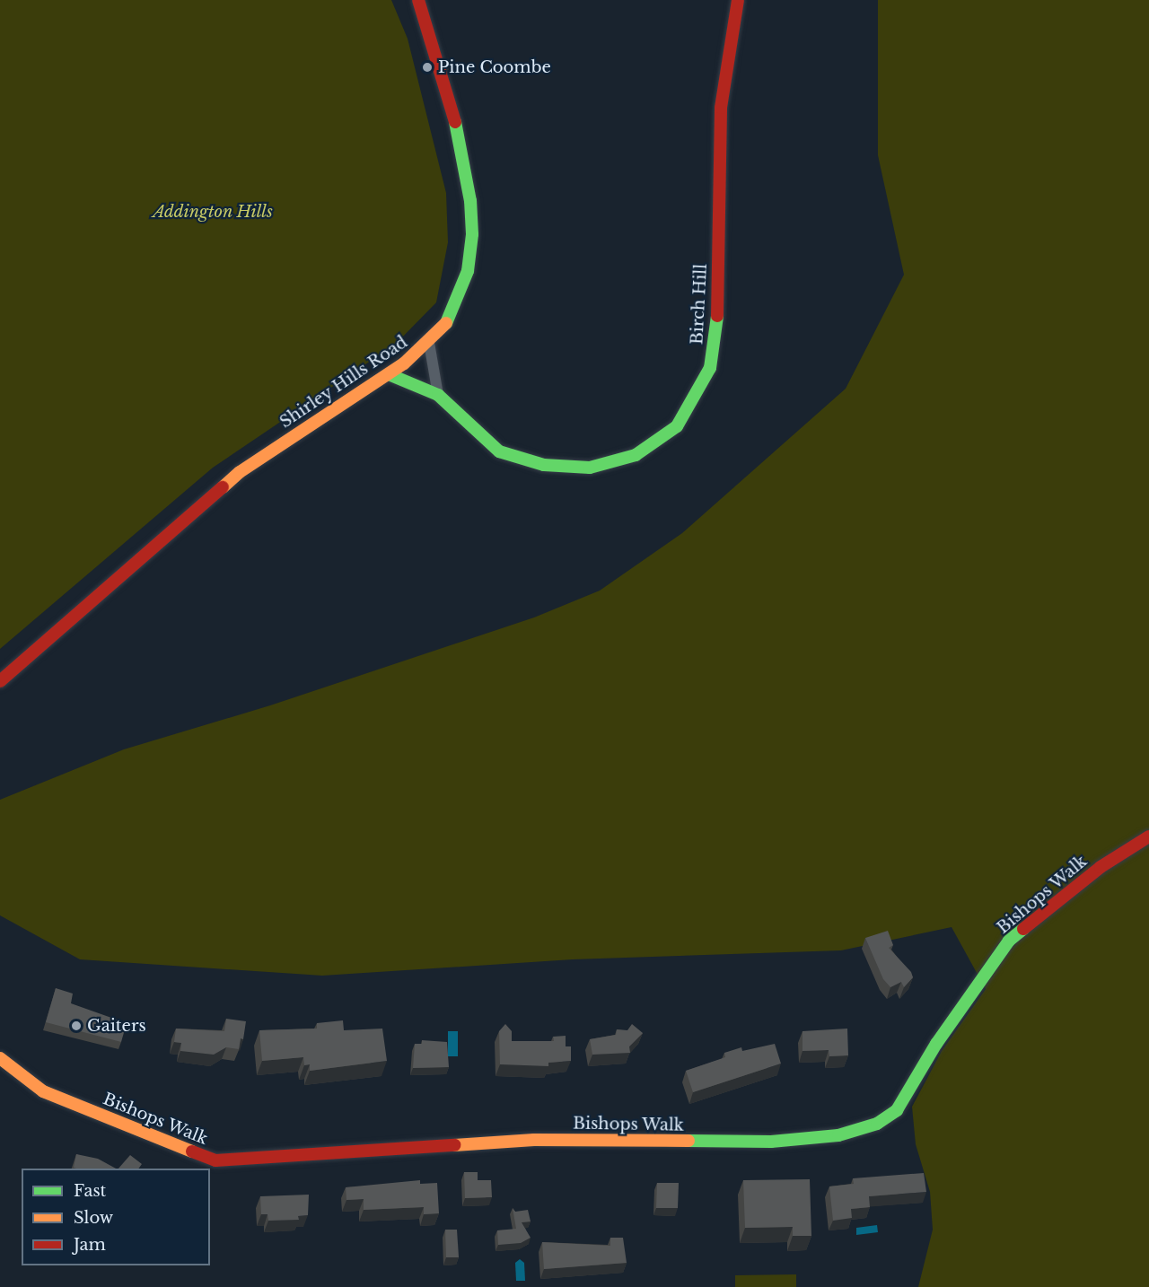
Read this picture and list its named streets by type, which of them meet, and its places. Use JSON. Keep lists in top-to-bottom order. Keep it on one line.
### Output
{"streets":{"street":["Birch Hill","Shirley Hills Road","Bishops Walk"]},"crossings":[["Birch Hill","Shirley Hills Road"]],"parks":["Addington Hills"],"places":["Pine Coombe","Gaiters"],"legend":["Fast","Slow","Jam"]}
